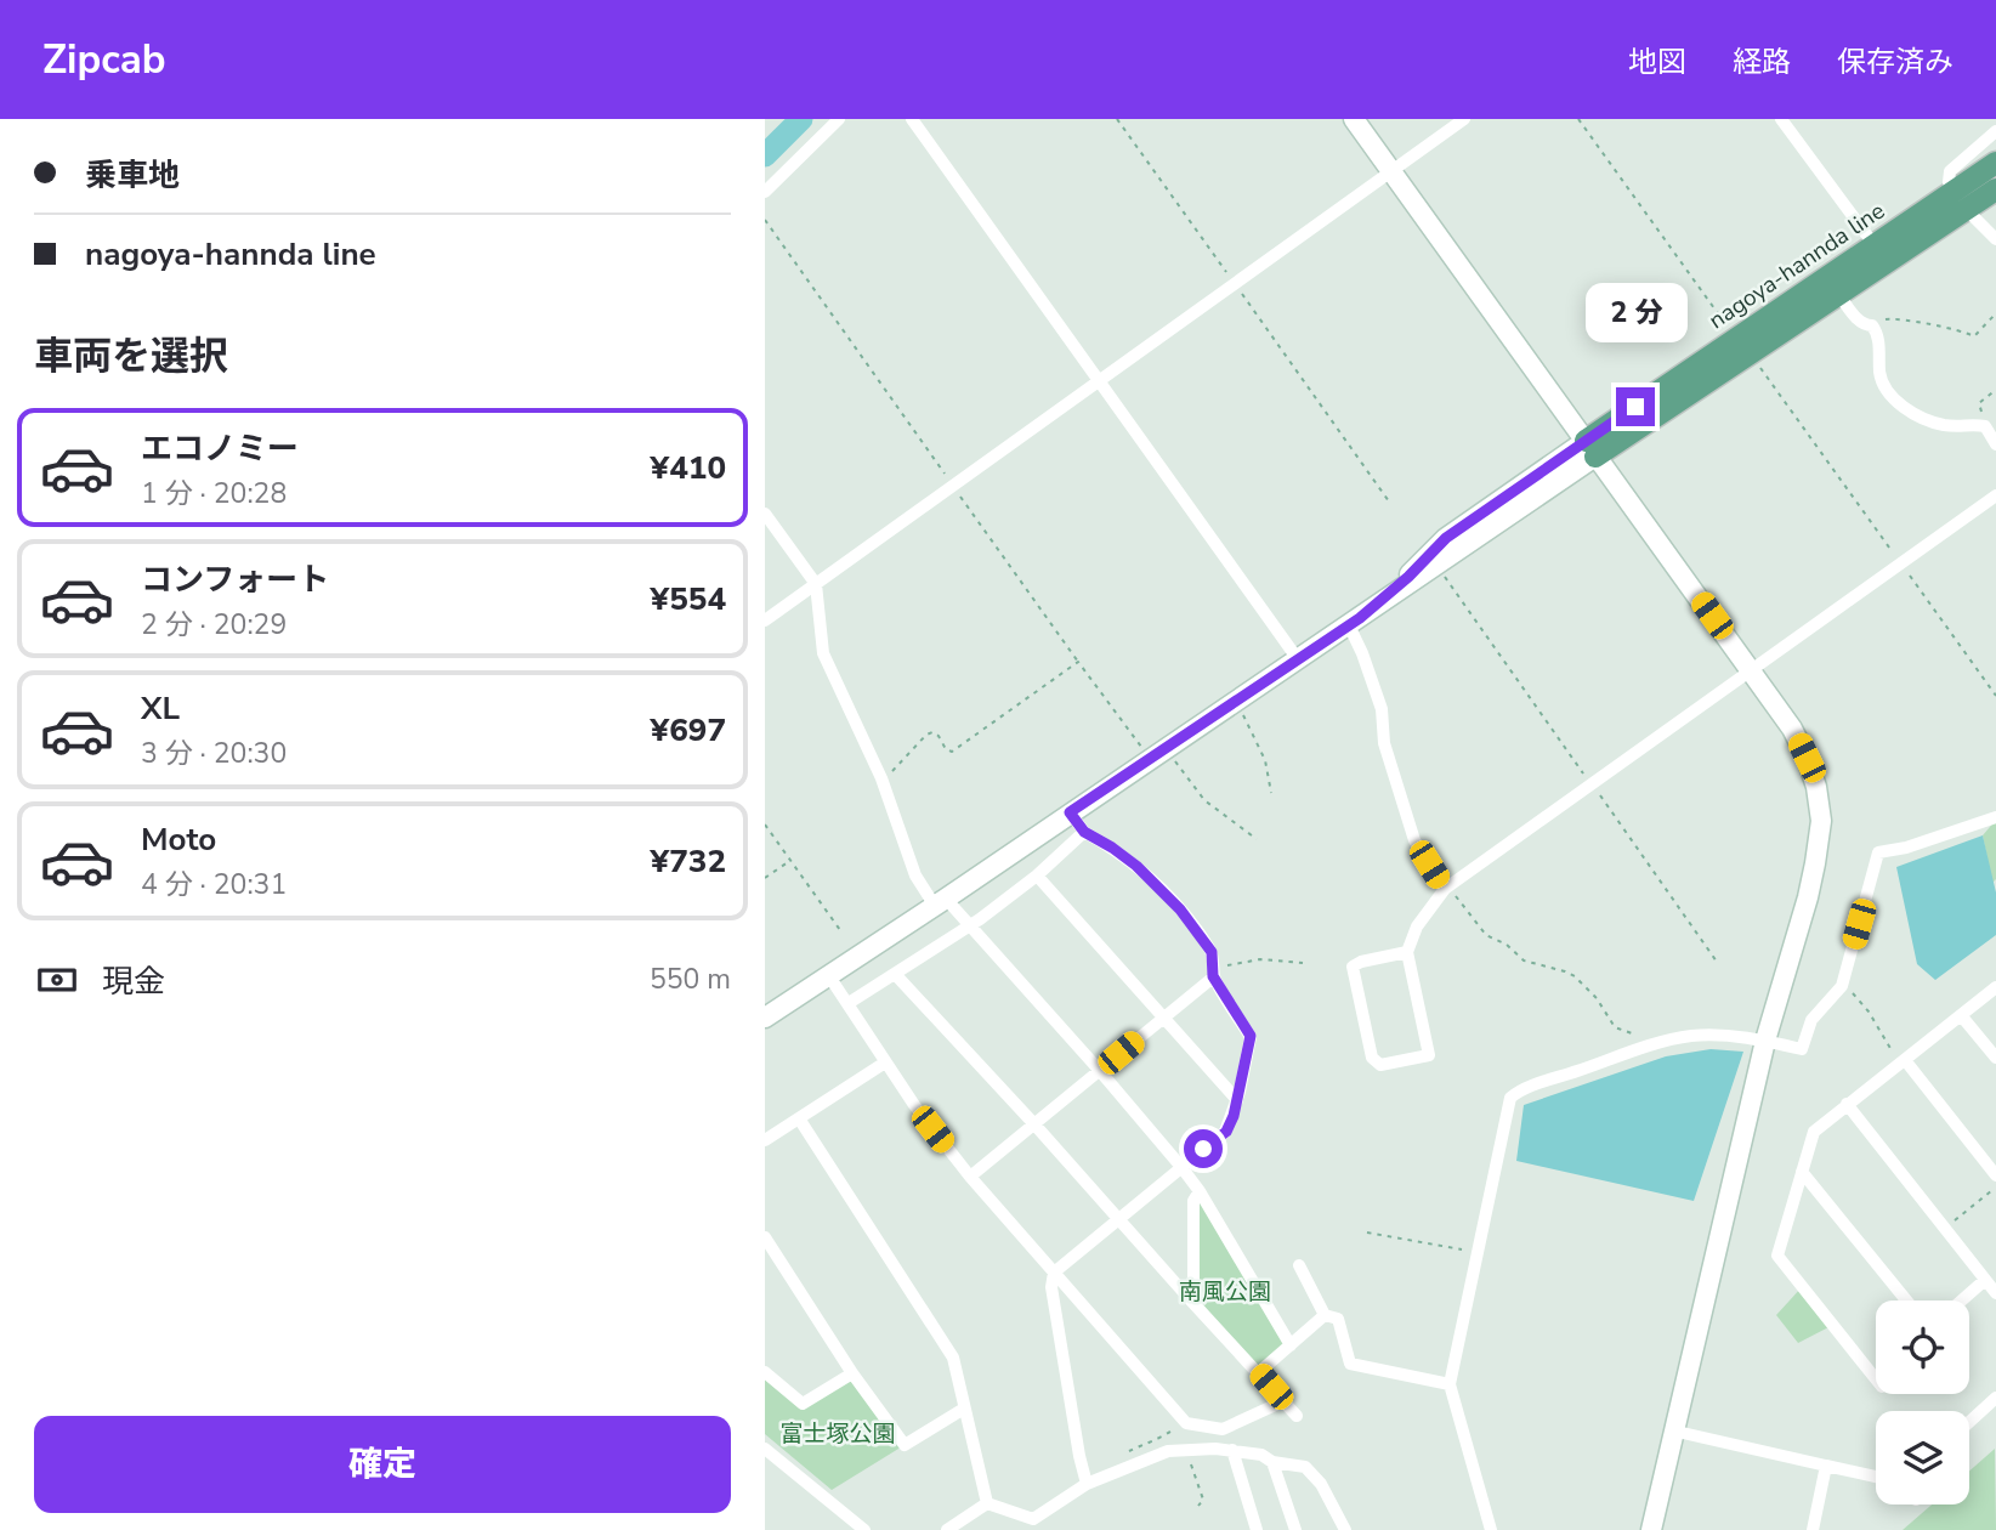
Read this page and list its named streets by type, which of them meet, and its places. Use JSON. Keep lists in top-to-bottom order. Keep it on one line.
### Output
{"streets":{"main road":["nagoya-hannda line"]},"parks":["南風公園","富士塚公園"],"page":{"header":"Zipcab","nav":["地図","経路","保存済み"],"banner":["乗車地","nagoya-hannda line"],"bubble":"2 分","heading":"車両を選択","list":[{"name":"エコノミー","note":"1 分 · 20:28","value":"¥410"},{"name":"コンフォート","note":"2 分 · 20:29","value":"¥554"},{"name":"XL","note":"3 分 · 20:30","value":"¥697"},{"name":"Moto","note":"4 分 · 20:31","value":"¥732"}],"pay":["現金","550 m"],"buttons":"確定"}}
